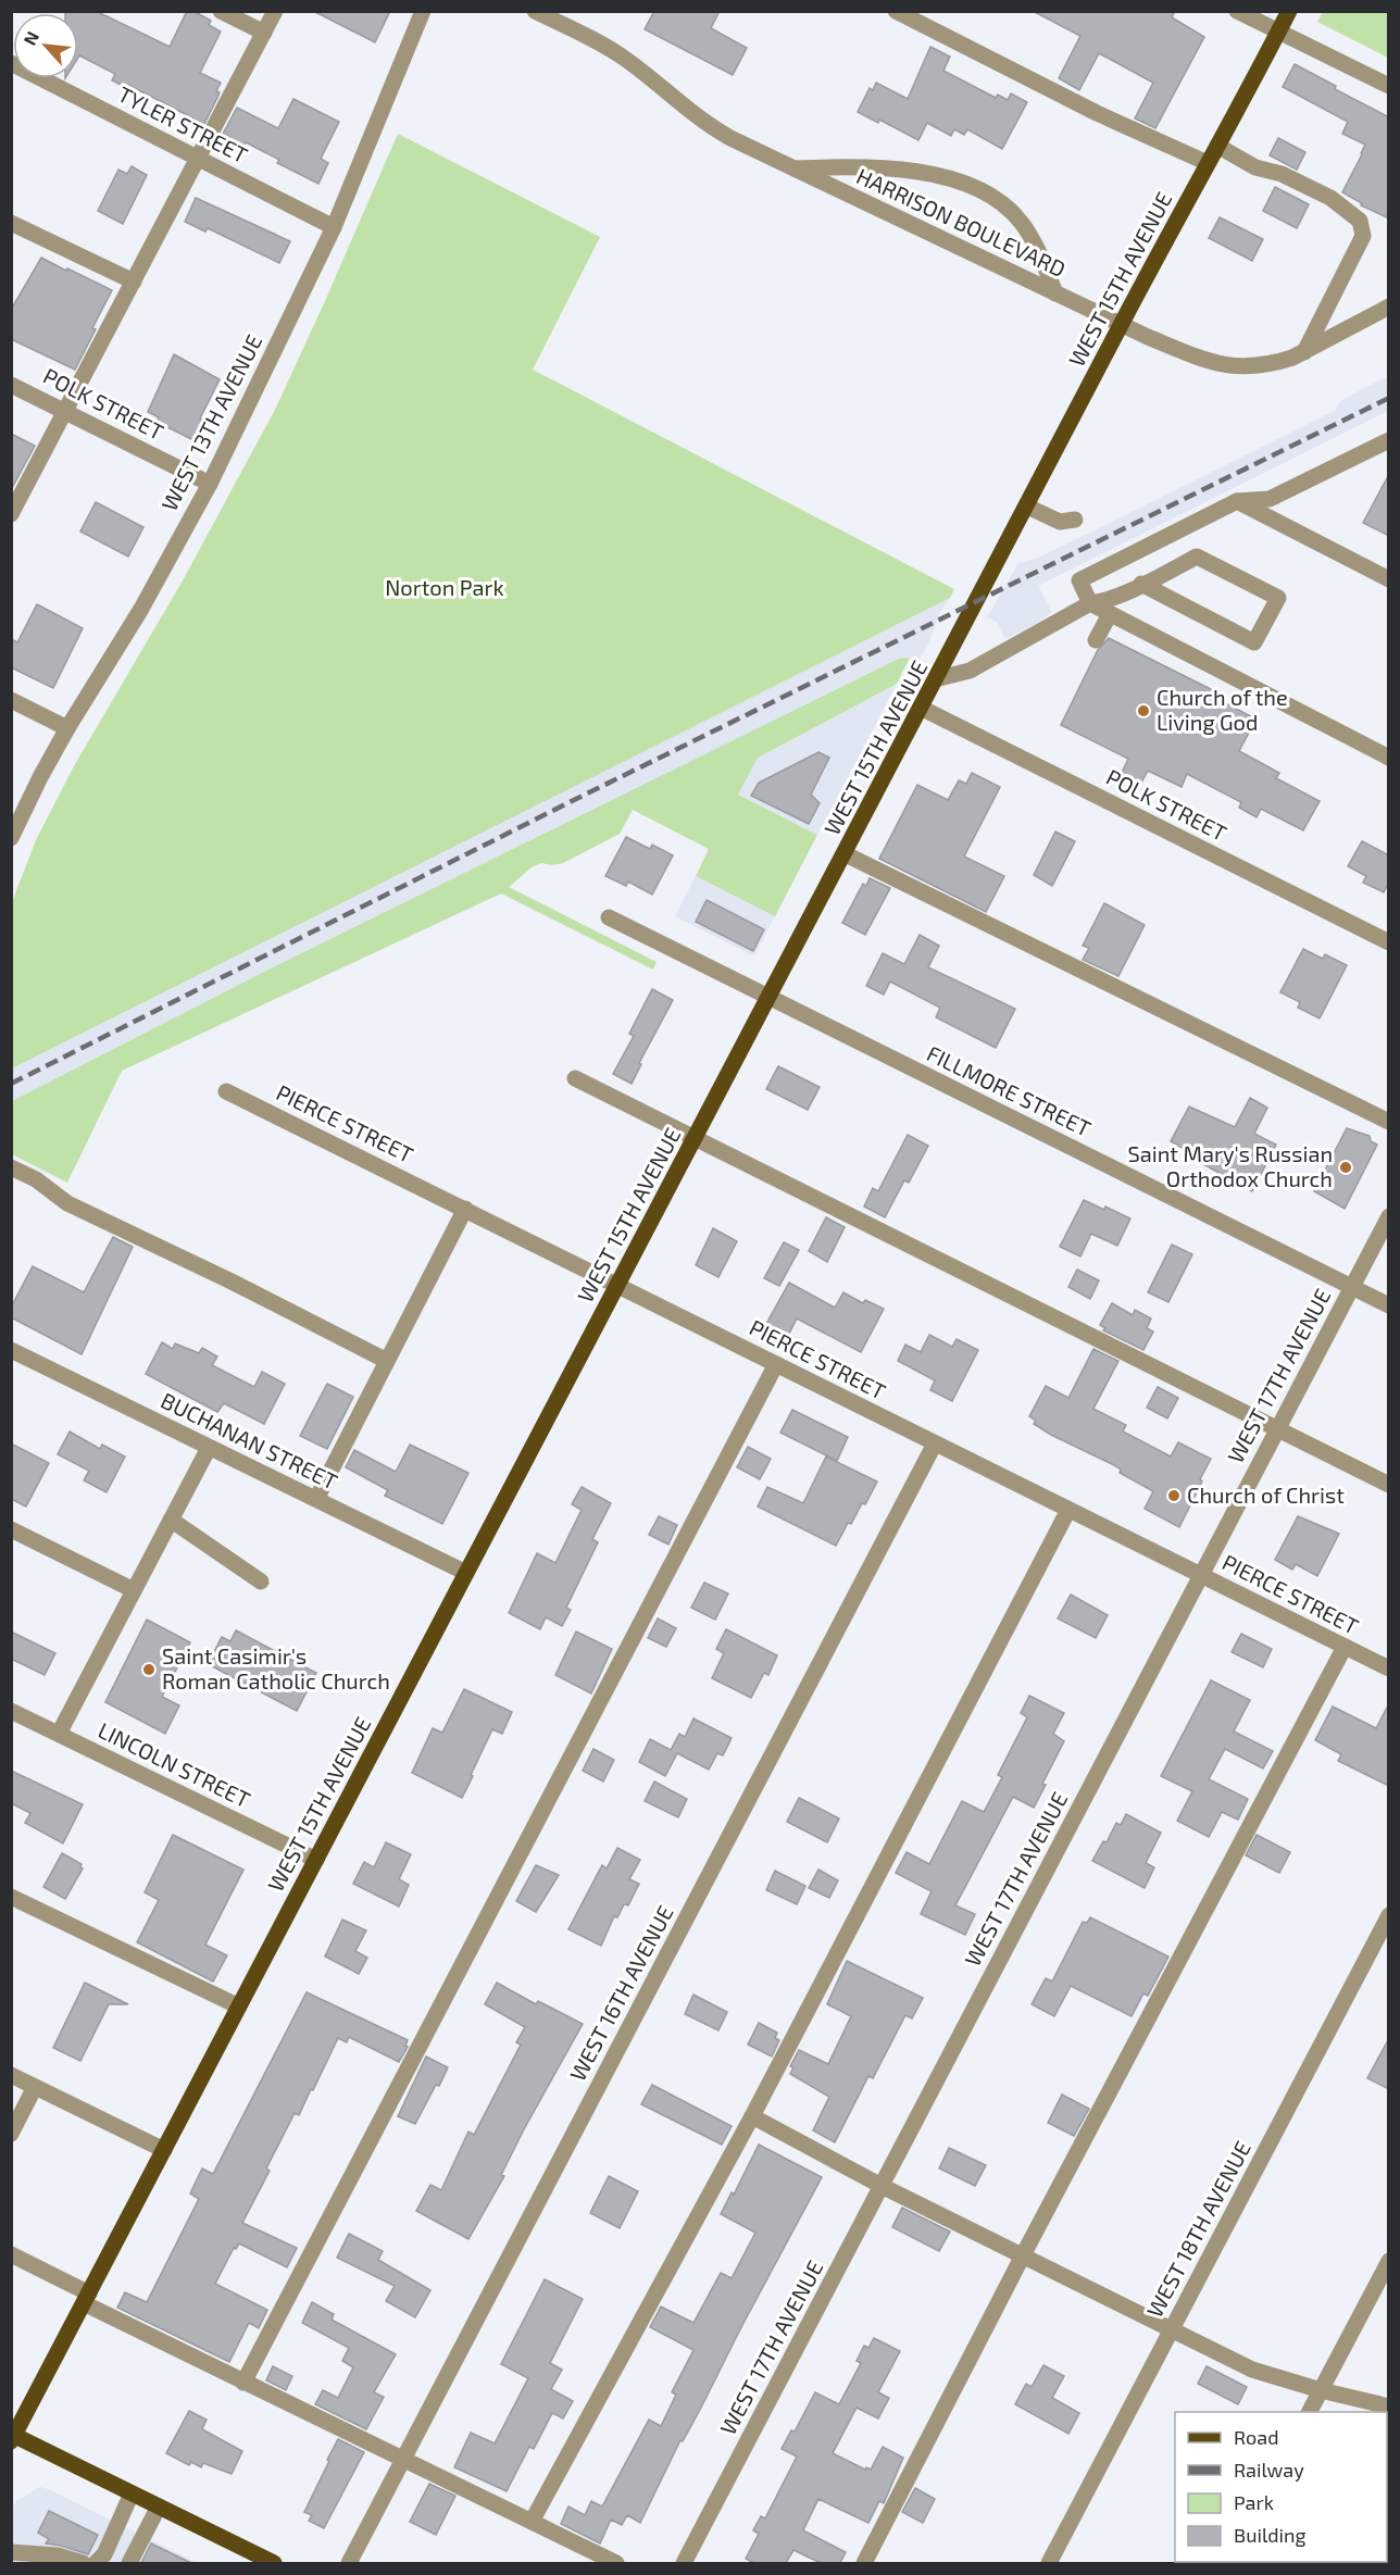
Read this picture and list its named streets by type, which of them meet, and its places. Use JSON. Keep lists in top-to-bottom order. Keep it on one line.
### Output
{"streets":{"main road":["WEST 15TH AVENUE"],"street":["TYLER STREET","HARRISON BOULEVARD","POLK STREET","WEST 13TH AVENUE","FILLMORE STREET","PIERCE STREET","WEST 17TH AVENUE","BUCHANAN STREET","LINCOLN STREET","WEST 16TH AVENUE","WEST 18TH AVENUE"]},"crossings":[["TYLER STREET","WEST 13TH AVENUE"],["HARRISON BOULEVARD","WEST 15TH AVENUE"],["WEST 15TH AVENUE","POLK STREET"],["WEST 15TH AVENUE","FILLMORE STREET"],["WEST 15TH AVENUE","PIERCE STREET"],["WEST 15TH AVENUE","BUCHANAN STREET"],["WEST 15TH AVENUE","LINCOLN STREET"],["POLK STREET","WEST 13TH AVENUE"],["FILLMORE STREET","WEST 17TH AVENUE"],["PIERCE STREET","WEST 17TH AVENUE"],["PIERCE STREET","WEST 16TH AVENUE"]],"parks":["Norton Park"],"places":["Church of the Living God","Saint Mary's Russian Orthodox Church","Church of Christ","Saint Casimir's Roman Catholic Church"],"legend":["Road","Railway","Park","Building"],"north":"top left"}
